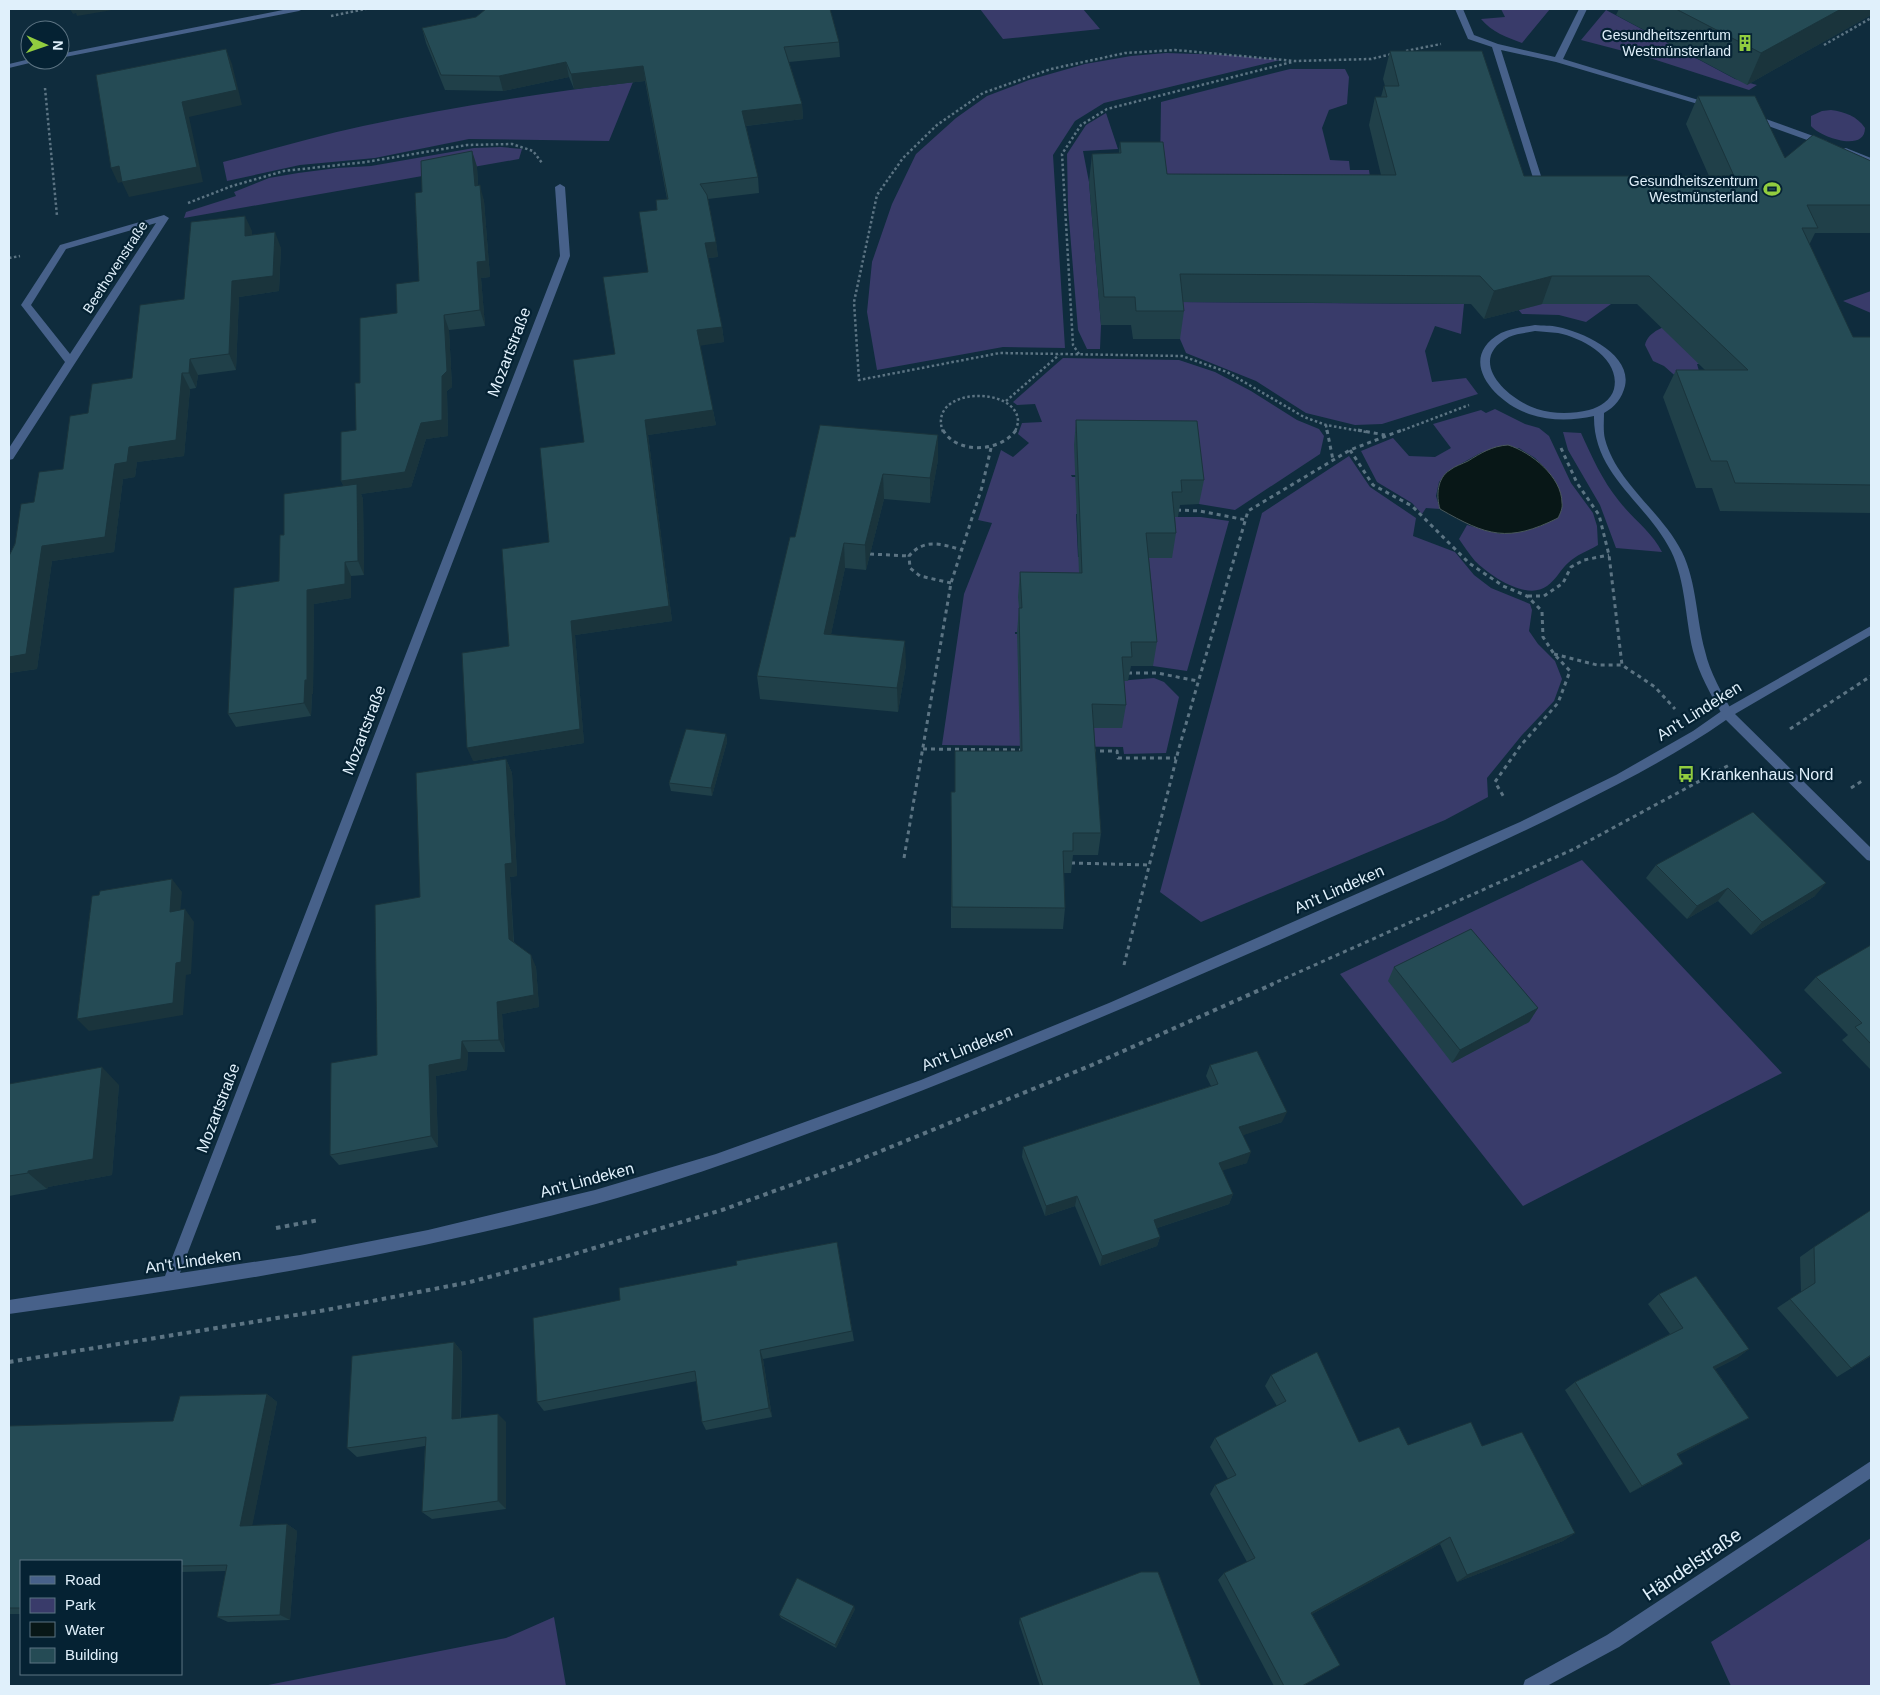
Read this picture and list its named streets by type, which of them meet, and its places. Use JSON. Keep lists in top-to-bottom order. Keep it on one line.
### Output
{"streets":{"street":["Beethovenstraße","Mozartstraße","An't Lindeken","Händelstraße"]},"crossings":[["Mozartstraße","An't Lindeken"]],"places":{"building":["Gesundheitszenrtum Westmünsterland"],"sports":["Gesundheitszentrum Westmünsterland"],"bus stop":["Krankenhaus Nord"]},"legend":["Road","Park","Water","Building"],"north":"right"}
